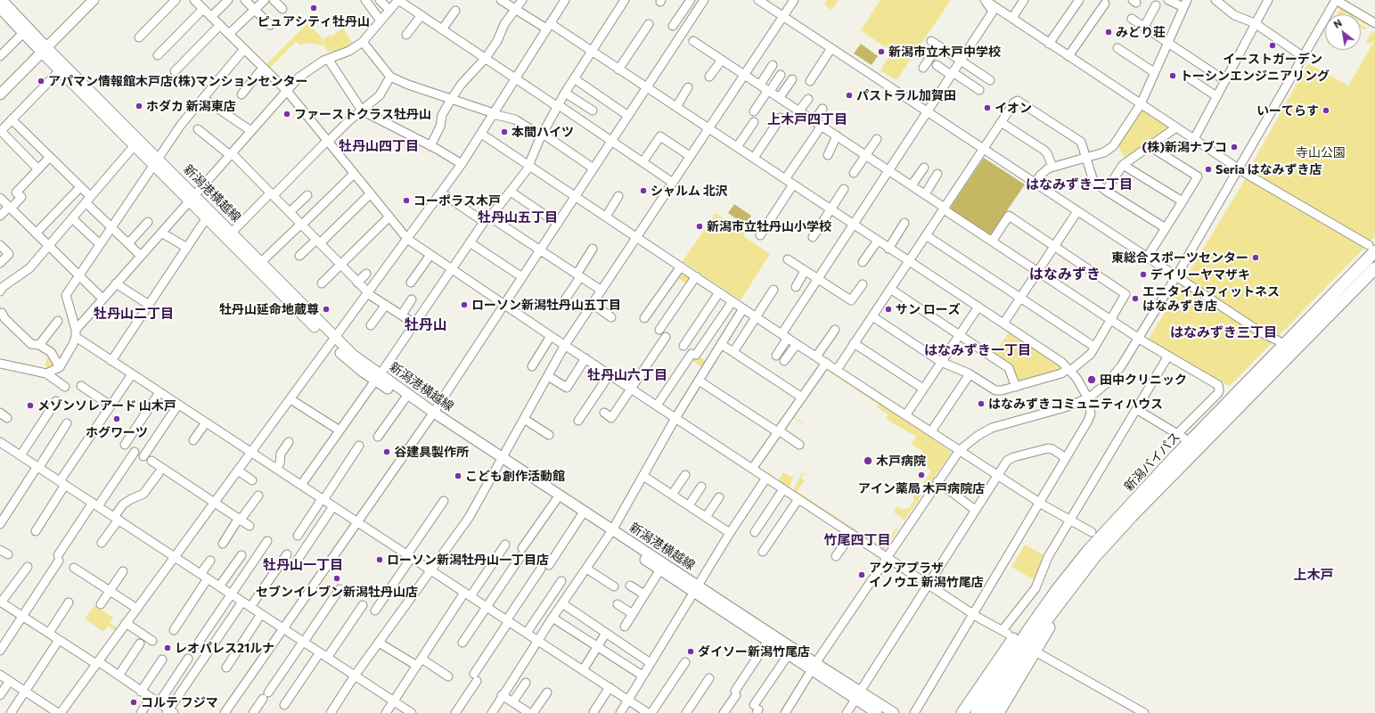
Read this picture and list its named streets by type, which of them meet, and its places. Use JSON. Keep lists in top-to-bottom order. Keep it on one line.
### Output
{"streets":{"highway":["新潟バイパス"],"main road":["新潟港横越線"]},"districts":["上木戸四丁目","牡丹山四丁目","はなみずき二丁目","牡丹山五丁目","はなみずき","牡丹山二丁目","牡丹山","はなみずき三丁目","はなみずき一丁目","牡丹山六丁目","竹尾四丁目","牡丹山一丁目","上木戸"],"parks":["寺山公園"],"places":["ピュアシティ牡丹山","みどり荘","イーストガーデン","新潟市立木戸中学校","トーシンエンジニアリング","アパマン情報館木戸店(株)マンションセンター","パストラル加賀田","ホダカ 新潟東店","イオン","いーてらす","ファーストクラス牡丹山","本間ハイツ","(株)新潟ナブコ","Seria はなみずき店","シャルム 北沢","コーポラス木戸","新潟市立牡丹山小学校","東総合スポーツセンター","デイリーヤマザキ","エニタイムフィットネス はなみずき店","ローソン新潟牡丹山五丁目","牡丹山延命地蔵尊","サン ローズ","田中クリニック","はなみずきコミュニティハウス","メゾンソレアード 山木戸","ホグワーツ","谷建具製作所","木戸病院","アイン薬局 木戸病院店","こども創作活動館","ローソン新潟牡丹山一丁目店","アクアプラザ イノウエ 新潟竹尾店","セブンイレブン新潟牡丹山店","レオパレス21ルナ","ダイソー新潟竹尾店","コルテ フジマ"],"north":"top left"}
